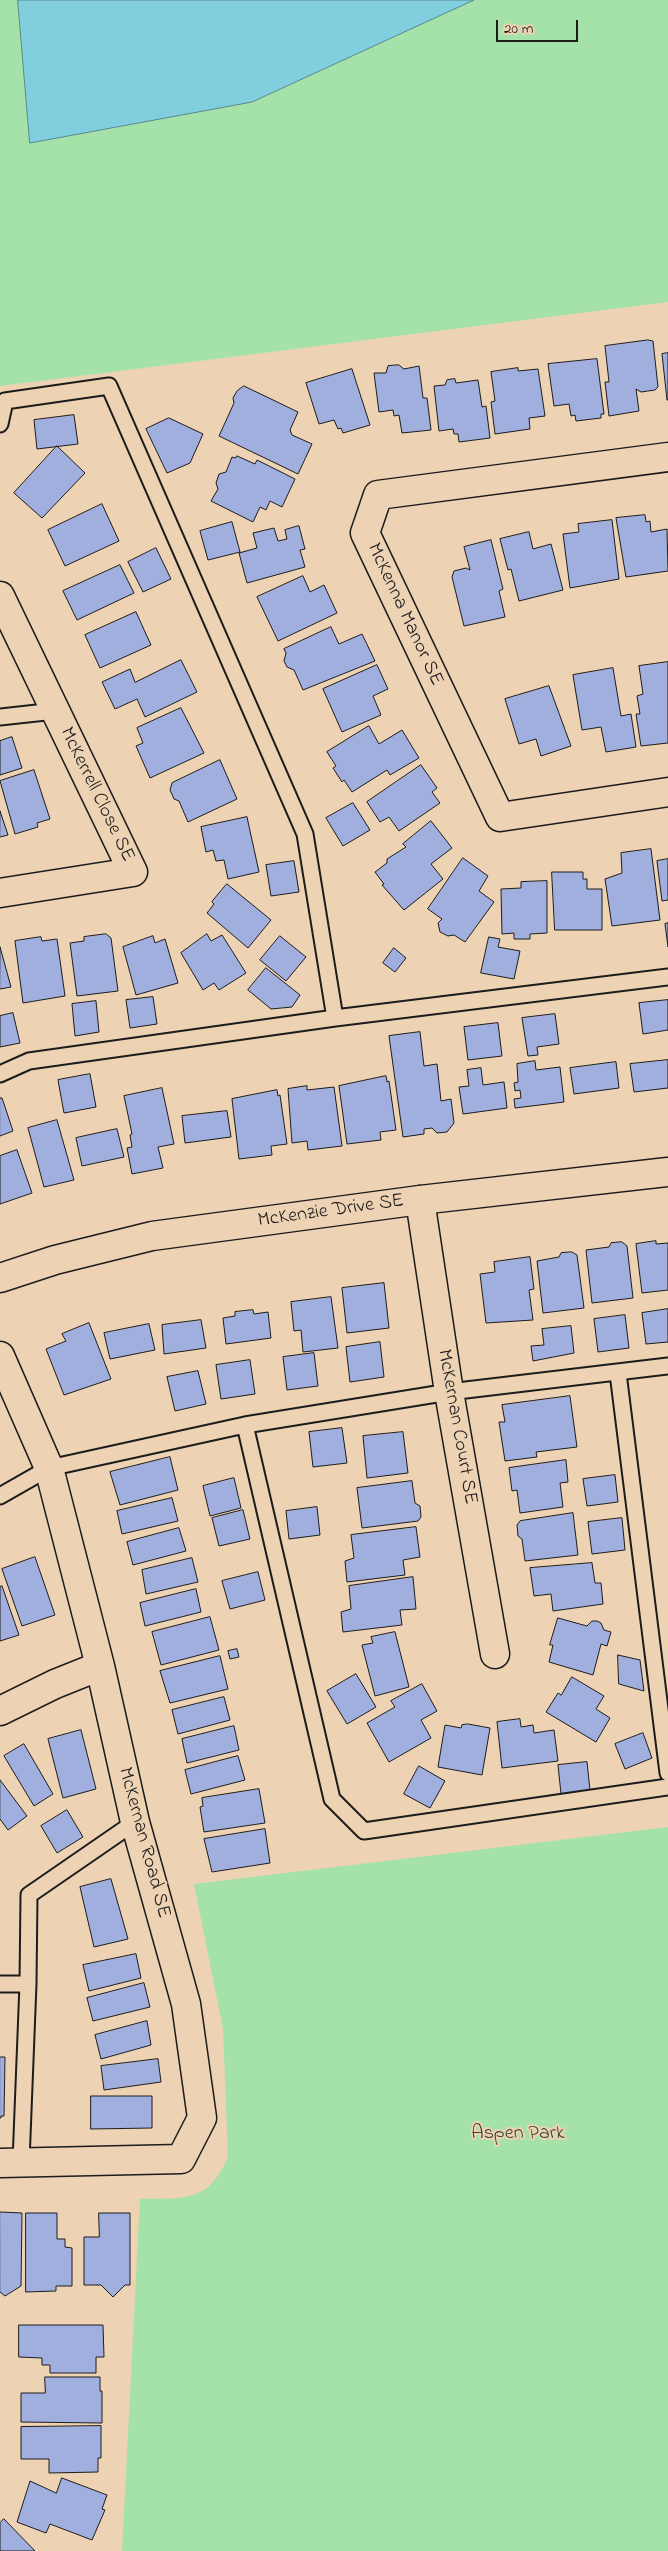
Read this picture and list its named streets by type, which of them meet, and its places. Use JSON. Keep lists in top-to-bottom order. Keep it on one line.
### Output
{"streets":{"street":["McKenna Manor SE","McKerrell Close SE","McKenzie Drive SE","McKernan Court SE","McKernan Road SE"]},"crossings":[["McKenzie Drive SE","McKernan Court SE"]],"parks":["Aspen Park"],"scale_bar":"20 m"}
